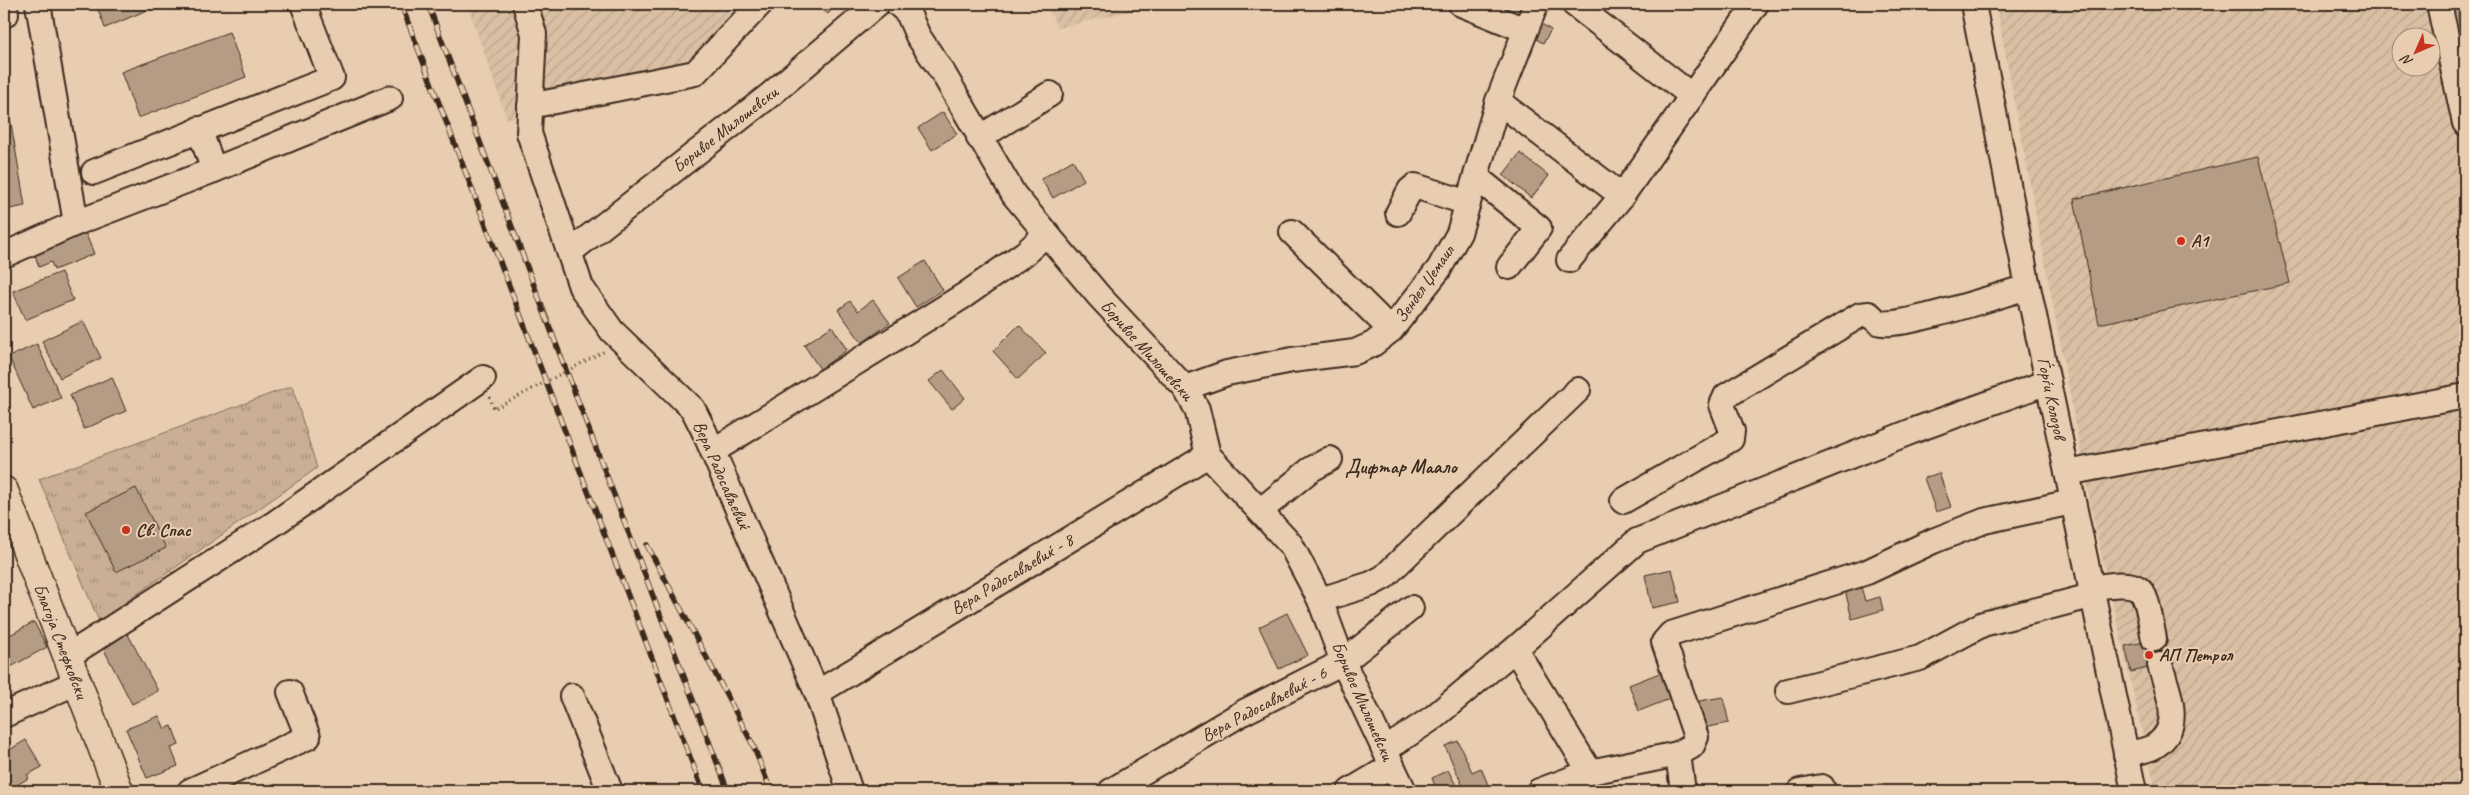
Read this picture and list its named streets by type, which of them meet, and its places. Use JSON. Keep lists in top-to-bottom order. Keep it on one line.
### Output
{"streets":{"main road":["Благоја Стефковски"],"street":["Боривое Милошевски","Зендел Џемаил","Ѓорѓи Колозов","Вера Радосављевиќ","Вера Радосављевиќ - 8","Вера Радосављевиќ - 6"]},"crossings":[["Боривое Милошевски","Зендел Џемаил"],["Боривое Милошевски","Вера Радосављевиќ"],["Боривое Милошевски","Вера Радосављевиќ - 8"],["Боривое Милошевски","Вера Радосављевиќ - 6"],["Вера Радосављевиќ","Вера Радосављевиќ - 8"]],"districts":["Дифтар Маало"],"places":["А1","Св. Спас","АП Петрол"],"north":"bottom left"}
